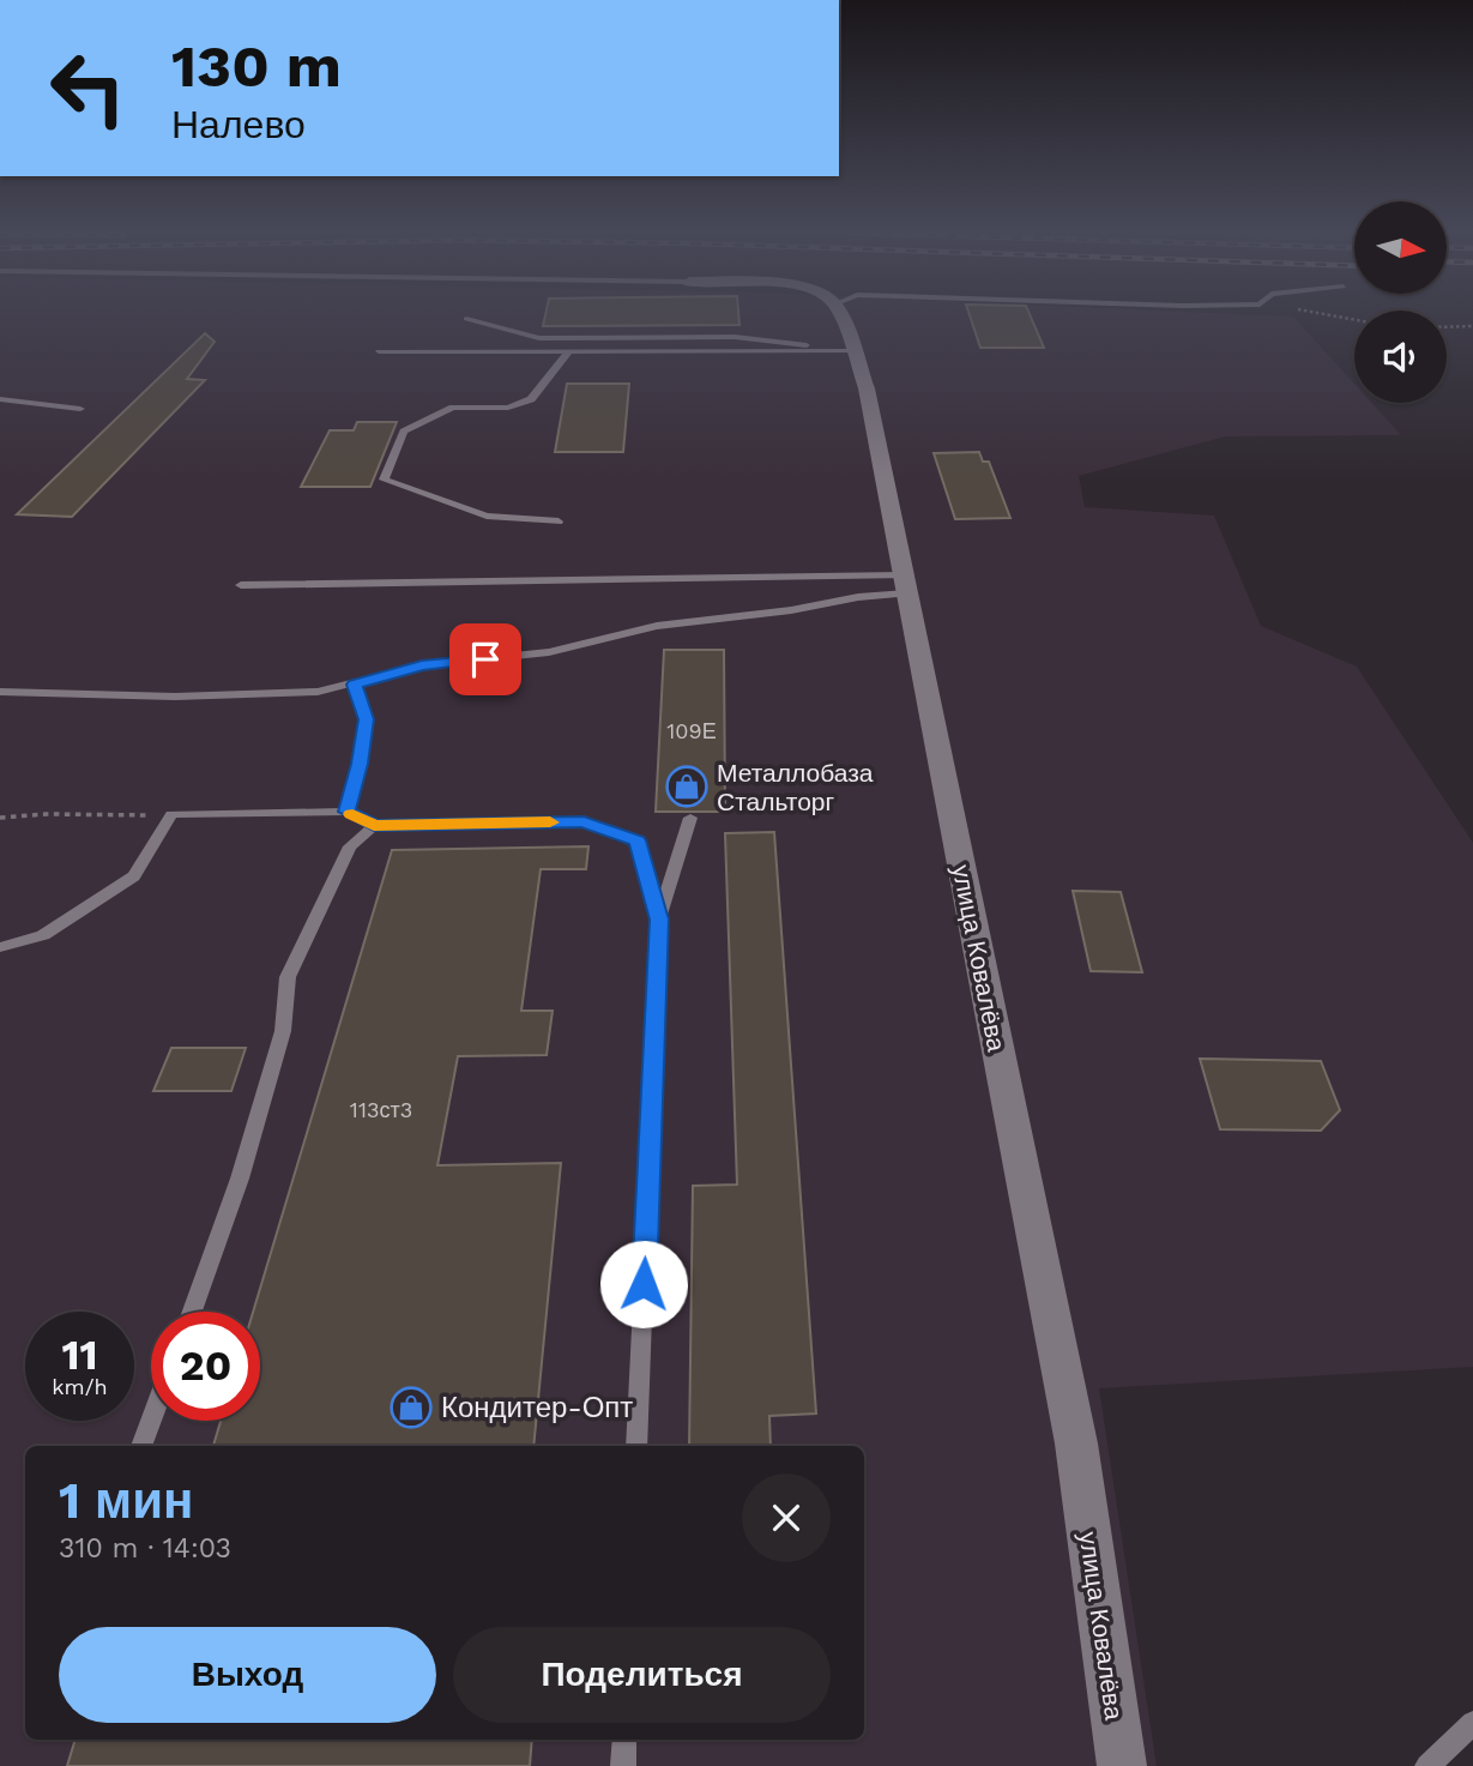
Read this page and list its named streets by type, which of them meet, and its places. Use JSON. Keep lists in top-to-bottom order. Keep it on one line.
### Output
{"streets":{"street":["улица Ковалёва"]},"places":{"shop":["Металлобаза Стальторг","Кондитер-Опт"]},"house_numbers":["109Е","113ст3"],"north":"right","page":{"turn":["130 m","Налево"],"speed":"11 km/h","limit":"20","heading":["1 мин","310 m · 14:03"],"buttons":["Выход","Поделиться"]}}
